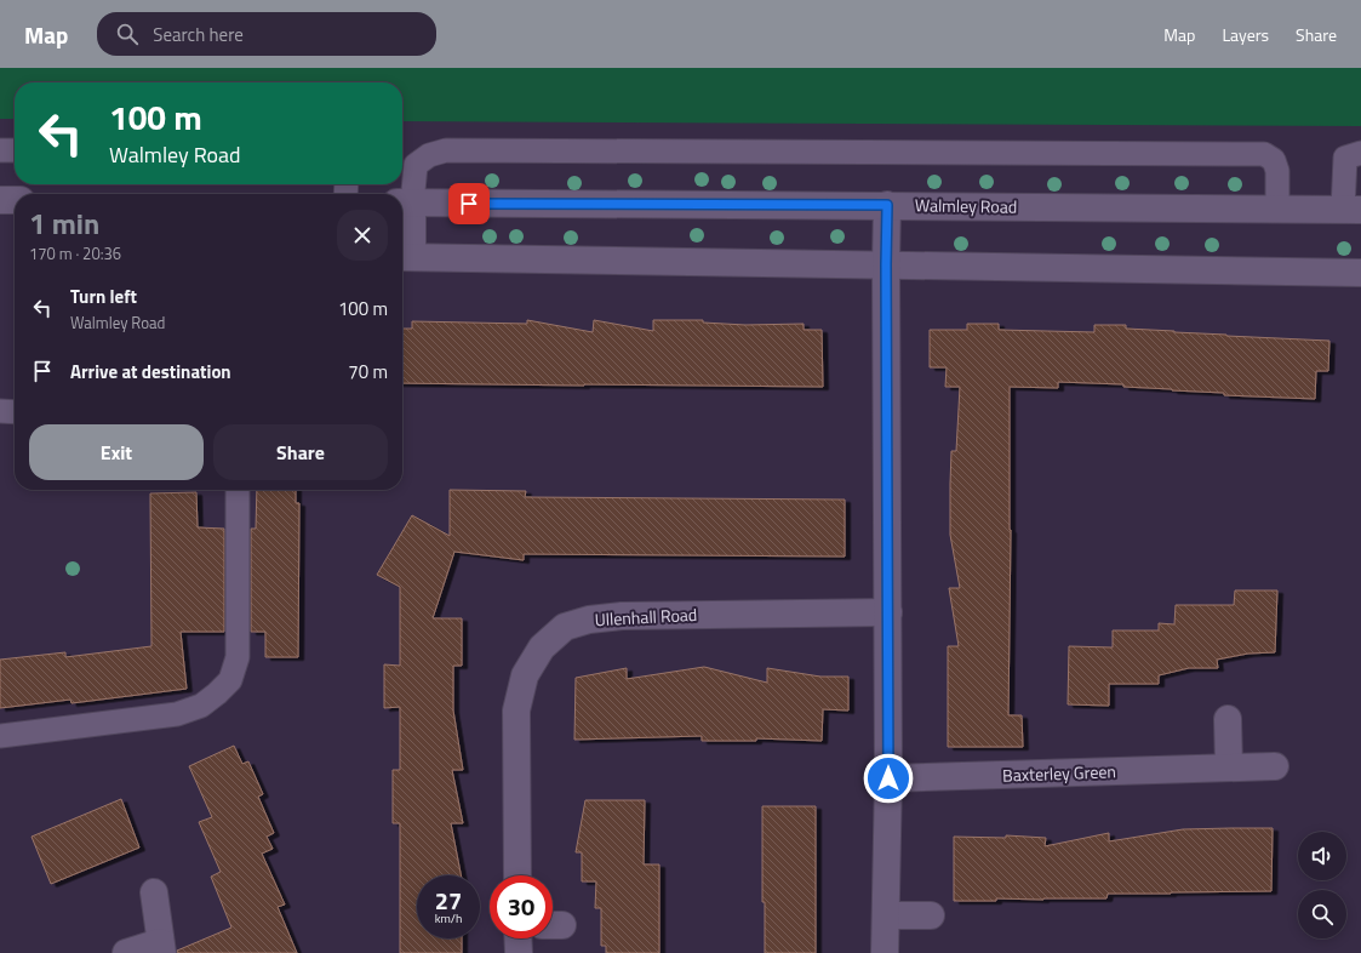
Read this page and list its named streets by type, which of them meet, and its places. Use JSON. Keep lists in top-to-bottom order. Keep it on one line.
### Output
{"streets":{"street":["Walmley Road","Ullenhall Road","Baxterley Green"]},"page":{"header":"Map","search":"Search here","nav":["Map","Layers","Share"],"turn":["100 m","Walmley Road"],"heading":["1 min","170 m · 20:36"],"list":[{"name":"Turn left","note":"Walmley Road","value":"100 m"},{"name":"Arrive at destination","value":"70 m"}],"buttons":["Exit","Share"],"speed":"27 km/h","limit":"30"}}
